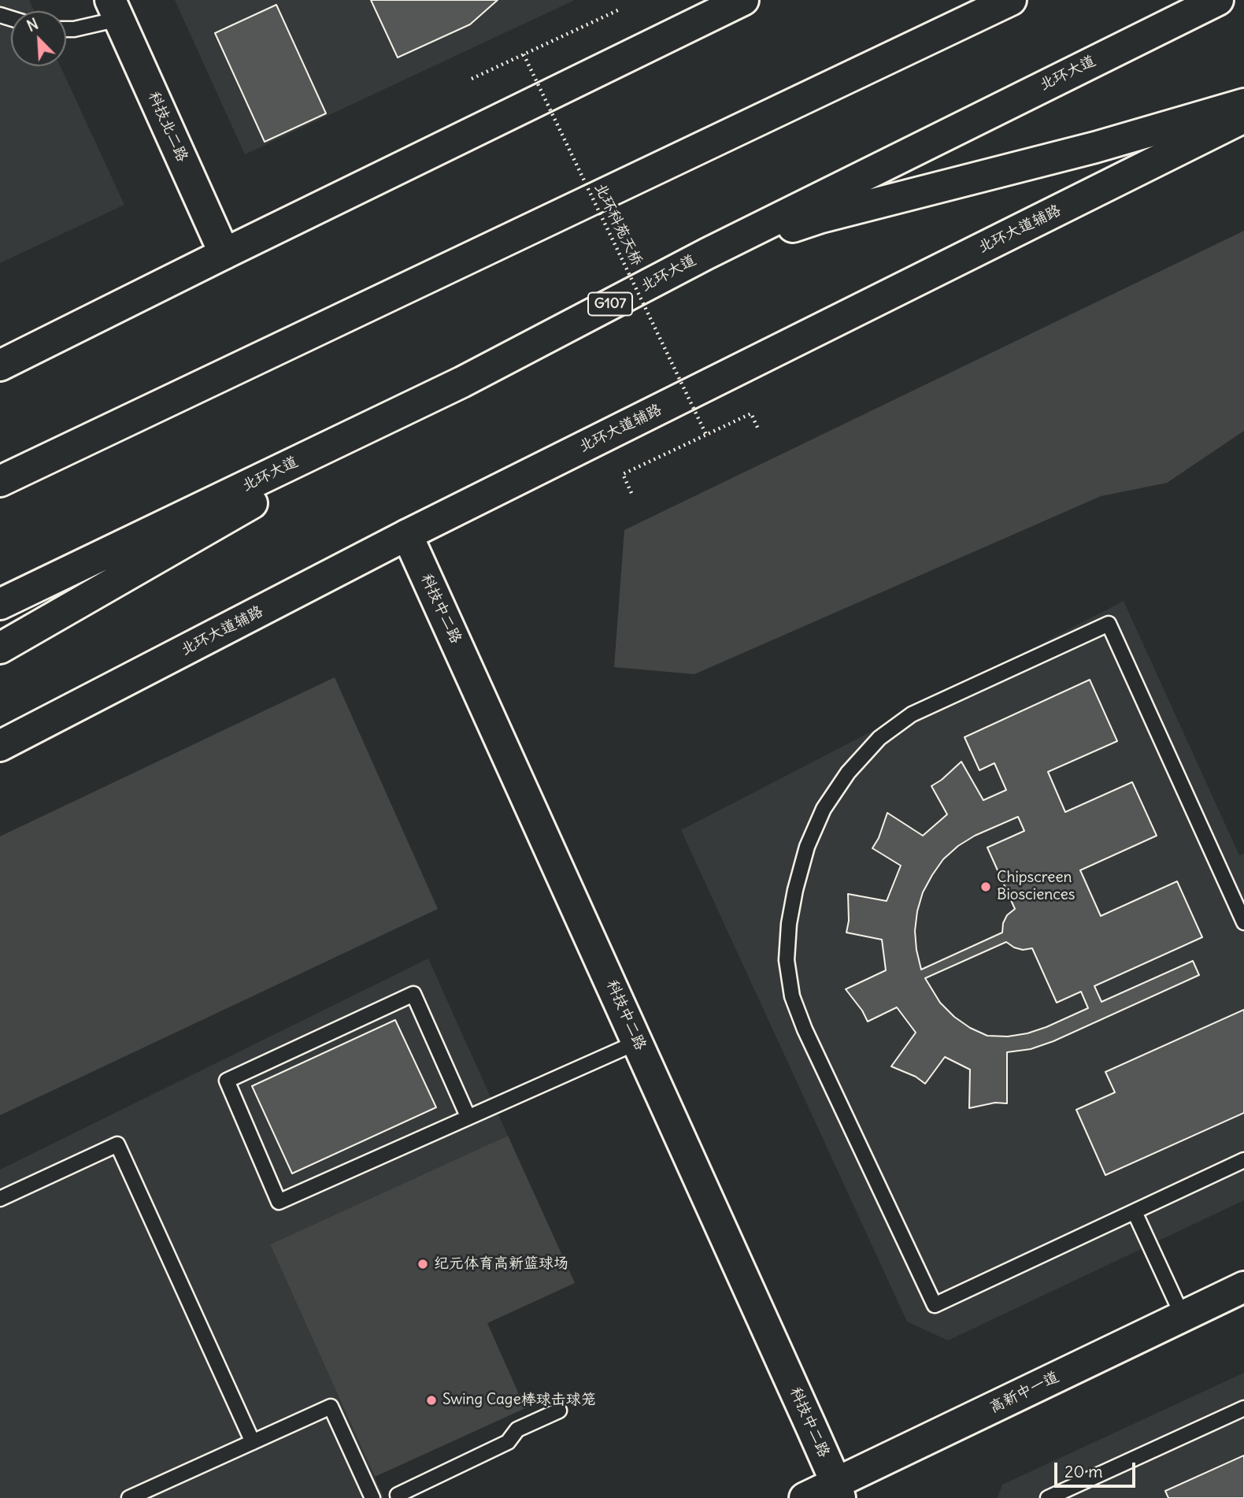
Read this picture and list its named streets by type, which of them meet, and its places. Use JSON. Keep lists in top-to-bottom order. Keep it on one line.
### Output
{"streets":{"main road":["北环大道","科技北二路","北环大道辅路","G107","科技中二路","高新中一道"],"path":["北环科苑天桥"]},"crossings":[["北环大道辅路","科技中二路"],["科技中二路","高新中一道"]],"places":["Chipscreen Biosciences","纪元体育高新篮球场","Swing Cage棒球击球笼"],"scale_bar":"20 m","north":"top left"}
